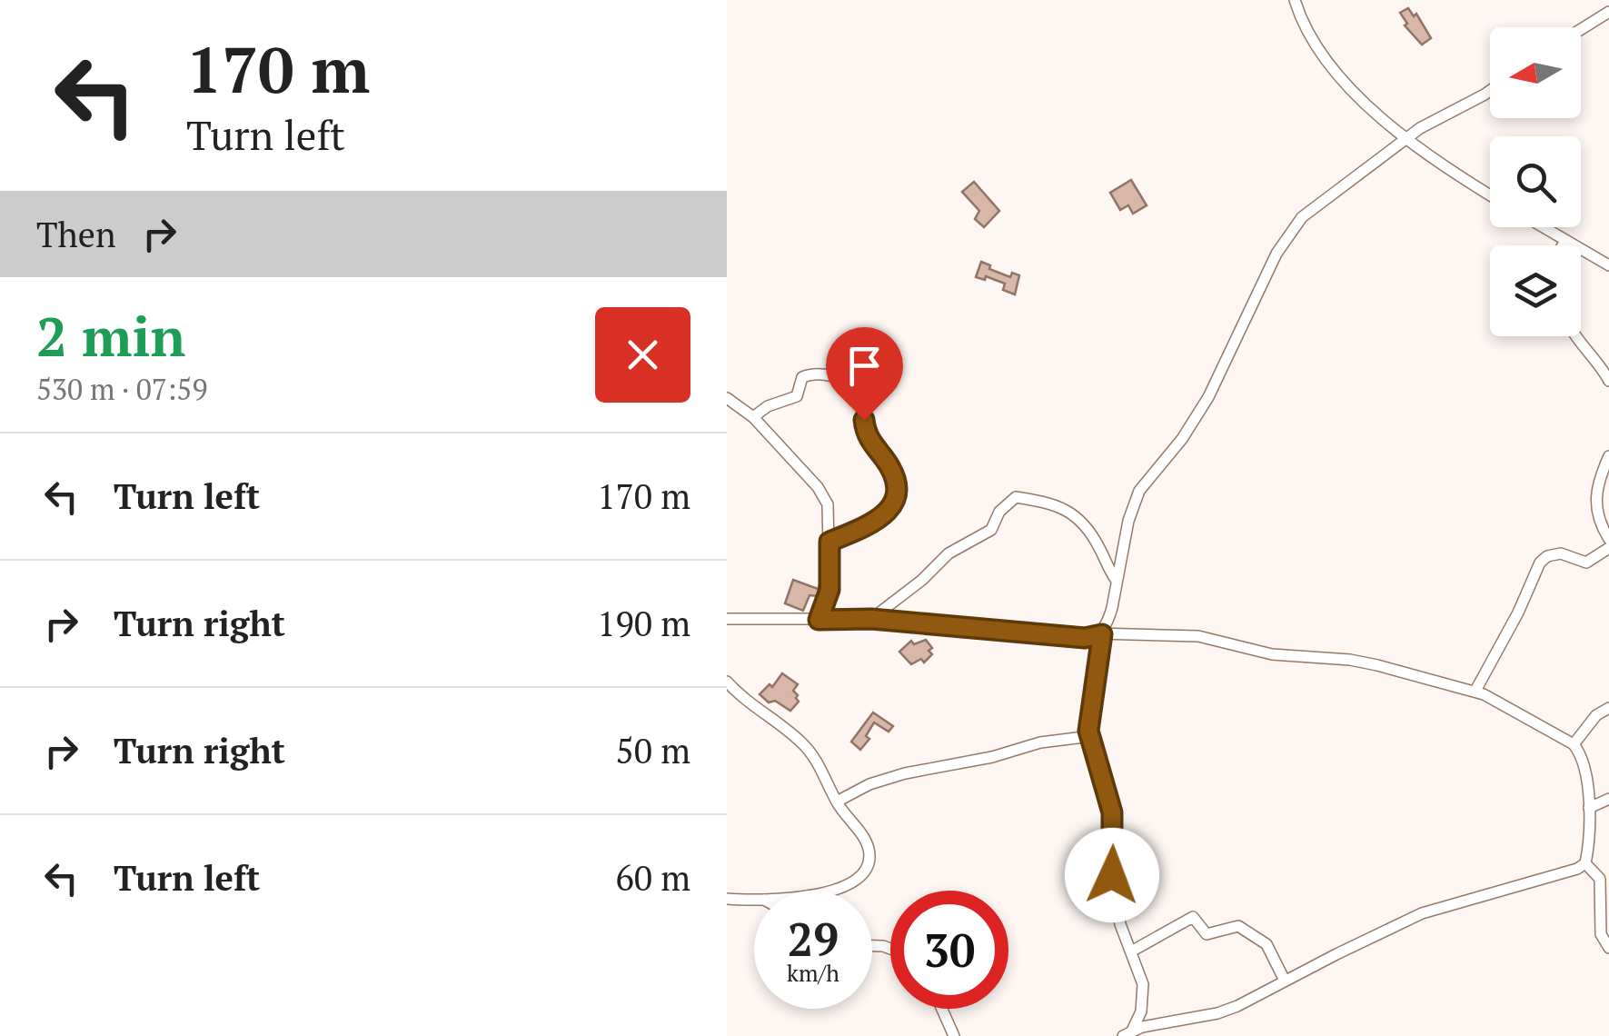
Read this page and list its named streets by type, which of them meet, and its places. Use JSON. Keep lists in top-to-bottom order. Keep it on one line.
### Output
{"north":"left","page":{"turn":["170 m","Turn left"],"then":"Then","heading":["2 min","530 m · 07:59"],"list":[{"name":"Turn left","value":"170 m"},{"name":"Turn right","value":"190 m"},{"name":"Turn right","value":"50 m"},{"name":"Turn left","value":"60 m"}],"speed":"29 km/h","limit":"30"}}
